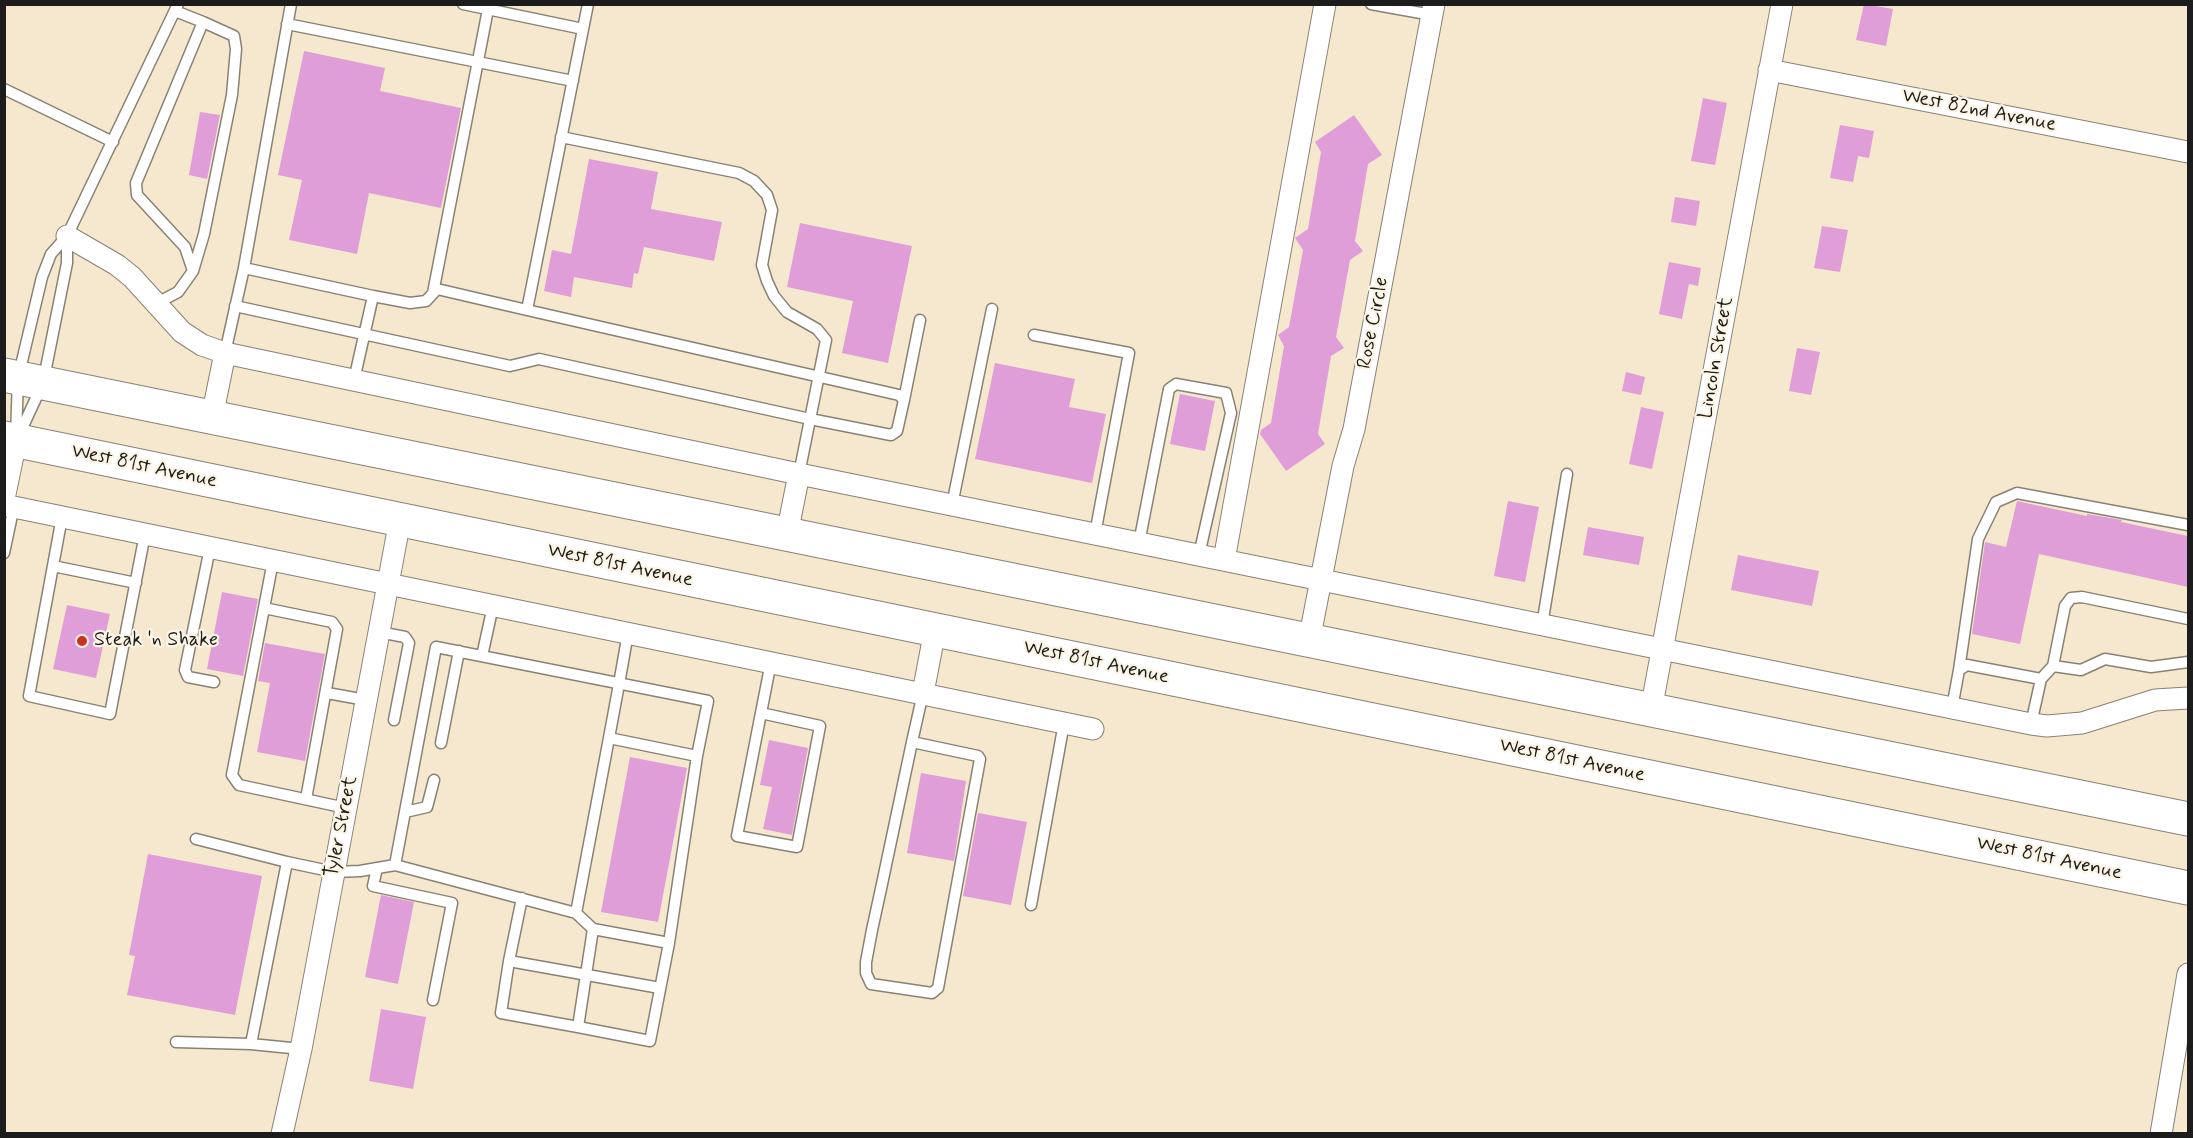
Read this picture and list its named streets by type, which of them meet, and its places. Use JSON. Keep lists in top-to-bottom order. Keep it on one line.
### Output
{"streets":{"main road":["West 81st Avenue"],"street":["West 82nd Avenue","Rose Circle","Lincoln Street","Tyler Street"]},"crossings":[["West 82nd Avenue","Lincoln Street"],["West 81st Avenue","Tyler Street"]],"places":["Steak 'n Shake"]}
